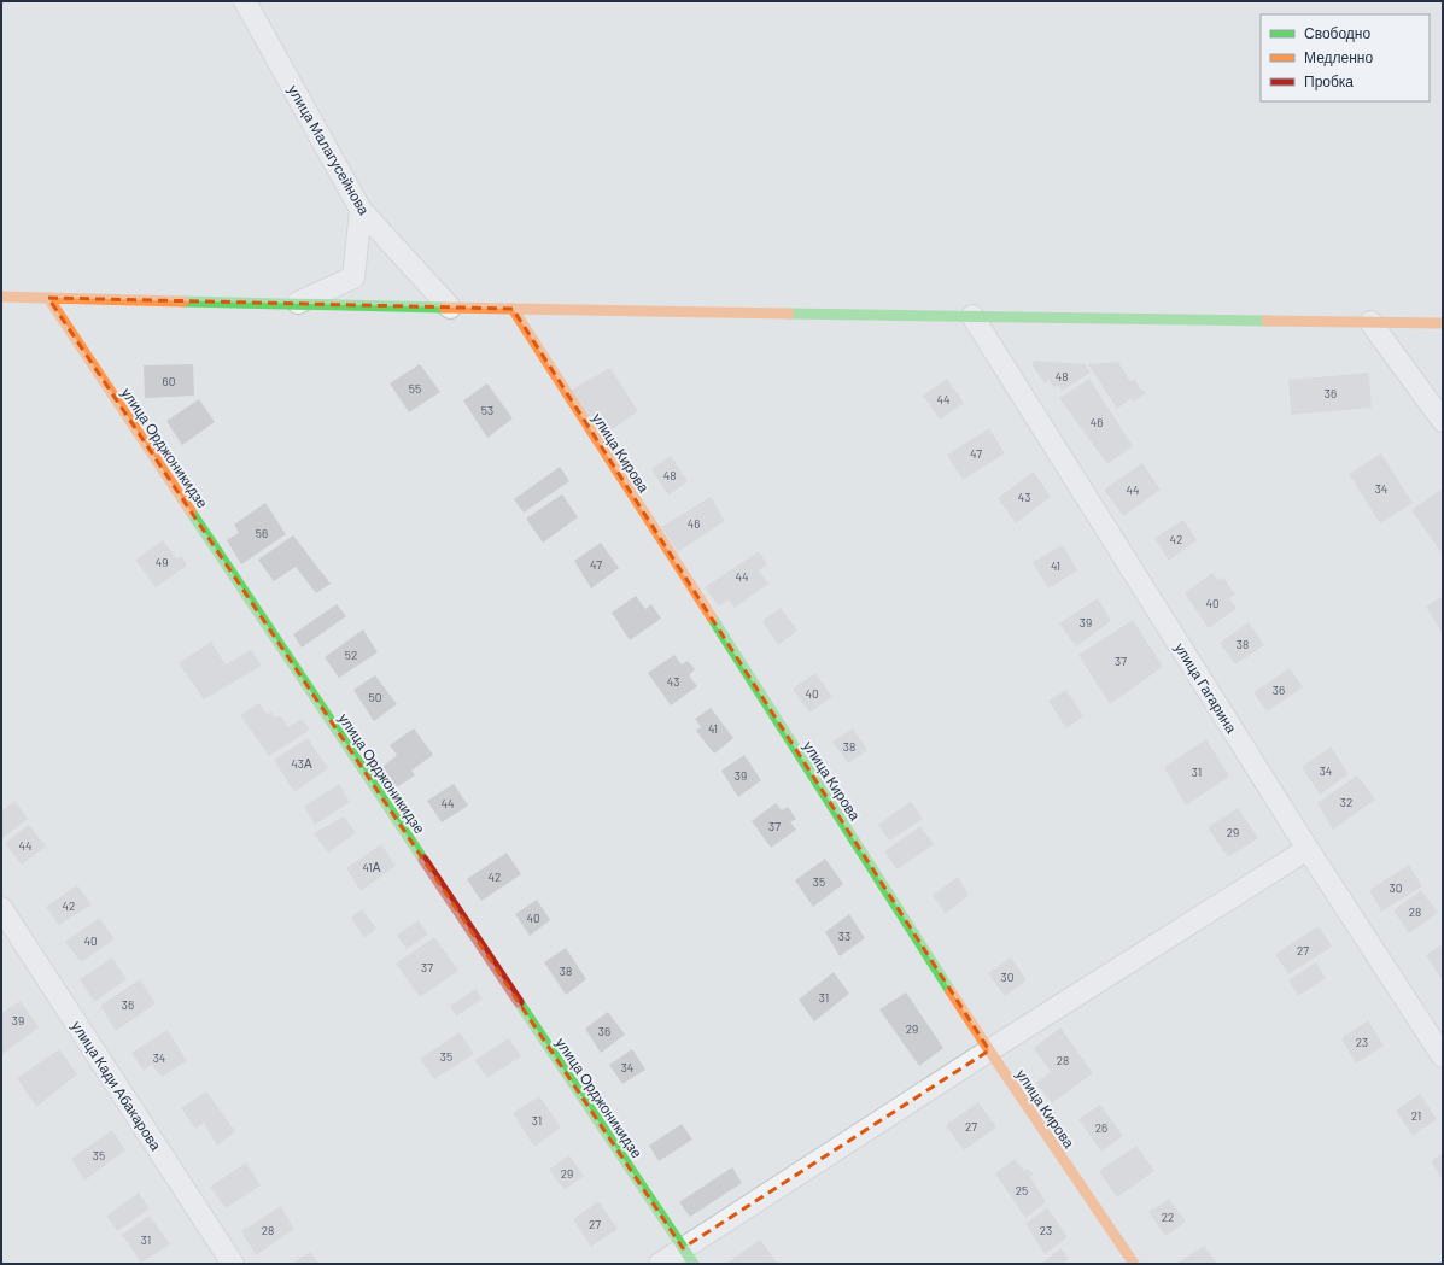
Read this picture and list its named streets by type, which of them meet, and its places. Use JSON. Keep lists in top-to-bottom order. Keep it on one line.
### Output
{"streets":{"street":["улица Малагусейнова","улица Орджоникидзе","улица Кирова","улица Гагарина","улица Кади Абакарова"]},"house_numbers":["48","60","55","36","44","53","46","47","48","34","44","43","46","56","42","49","47","41","44","40","39","38","52","37","43","36","40","50","41","38","43А","34","31","39","32","44","37","29","44","41А","42","35","30","42","28","40","33","40","27","37","38","30","31","36","39","29","36","23","35","34","28","34","21","31","27","26","35","29","25","22","27","28","23","31"],"legend":["Свободно","Медленно","Пробка"]}
